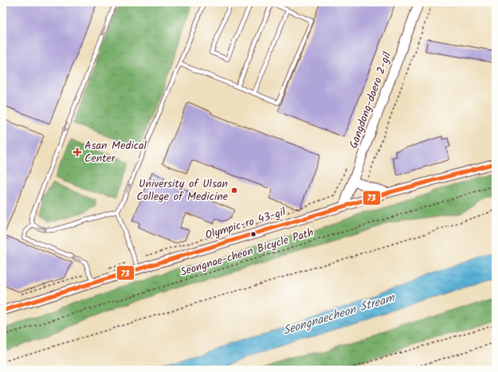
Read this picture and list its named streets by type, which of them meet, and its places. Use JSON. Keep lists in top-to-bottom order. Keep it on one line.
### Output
{"streets":{"street":["Gangdong-daero 2-gil","Olympic-ro 43-gil"],"path":["Seongnae-cheon Bicycle Path"]},"crossings":[["Gangdong-daero 2-gil","Olympic-ro 43-gil"]],"water":["Seongnaecheon Stream"],"places":{"health":["Asan Medical Center"],"other":["University of Ulsan College of Medicine"]},"lines":["transit line 73"]}
